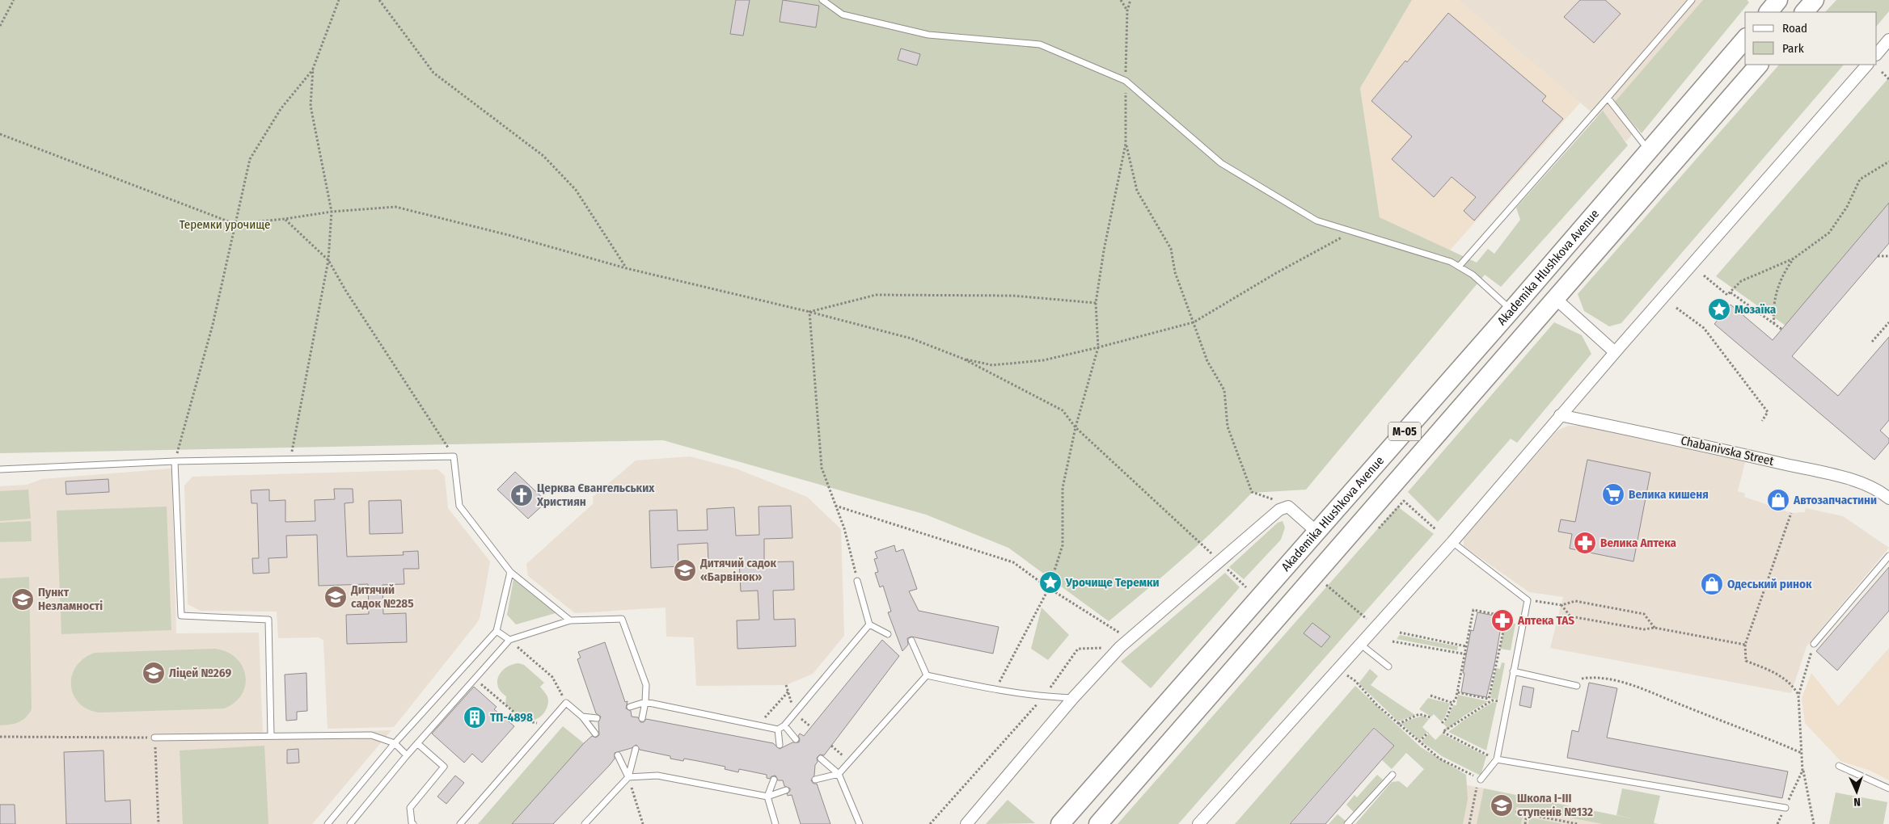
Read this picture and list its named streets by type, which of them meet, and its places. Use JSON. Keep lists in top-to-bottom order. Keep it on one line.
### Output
{"streets":{"highway":["Akademika Hlushkova Avenue","М-05"],"street":["Chabanivska Street"]},"parks":["Теремки урочище"],"places":{"place":["Мозаїка","Урочище Теремки"],"supermarket":["Велика кишеня"],"church":["Церква Євангельських Християн"],"shop":["Автозапчастини","Одеський ринок"],"pharmacy":["Велика Аптека","Аптека TAS"],"school or university":["Дитячий садок «Барвінок»","Дитячий садок №285","Пункт Незламності","Ліцей №269","Школа І-ІІІ ступенів №132"],"building":["ТП-4898"]},"legend":["Road","Park"],"north":"bottom"}
